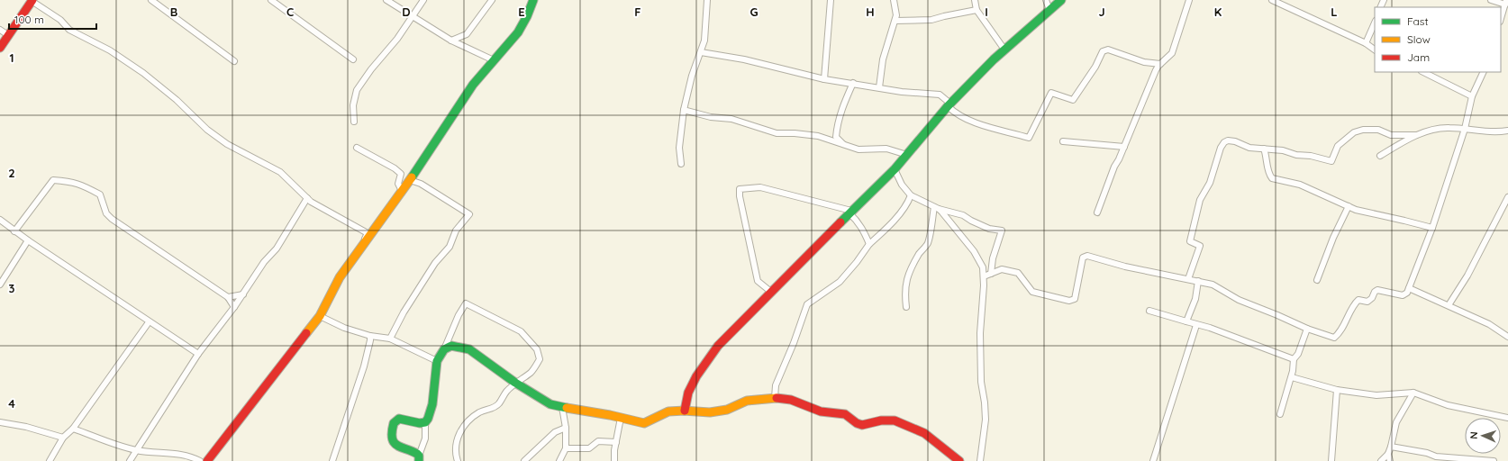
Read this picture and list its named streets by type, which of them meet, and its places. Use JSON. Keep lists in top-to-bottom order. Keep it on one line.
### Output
{"legend":["Fast","Slow","Jam"],"scale_bar":"100 m","north":"left","grid":{"columns":["B","C","D","E","F","G","H","I","J","K","L"],"rows":["1","2","3","4"]}}
